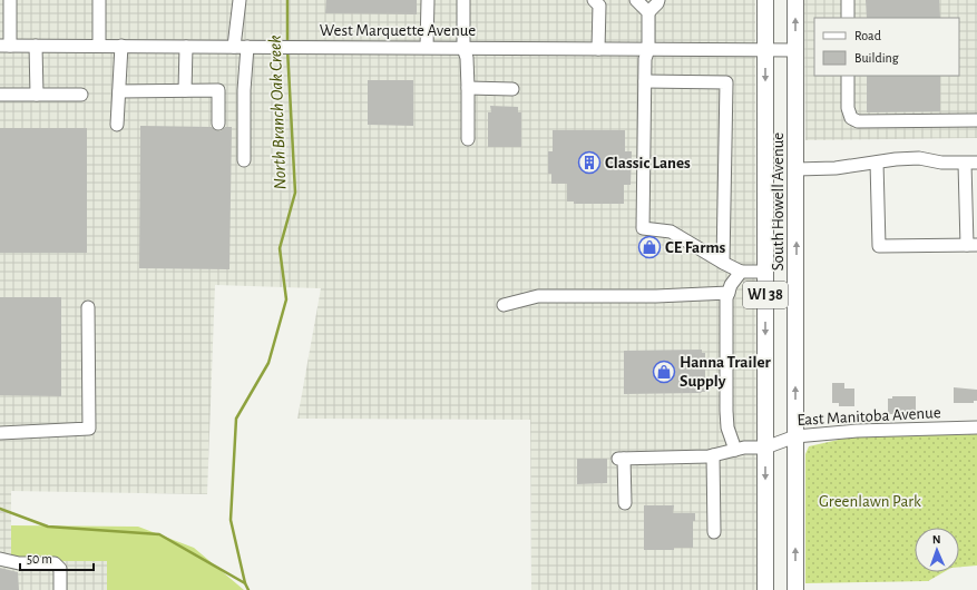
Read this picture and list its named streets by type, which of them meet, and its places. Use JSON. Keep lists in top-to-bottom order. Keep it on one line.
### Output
{"streets":{"main road":["South Howell Avenue","WI 38"],"street":["West Marquette Avenue","East Manitoba Avenue"]},"crossings":[["West Marquette Avenue","South Howell Avenue"],["South Howell Avenue","East Manitoba Avenue"]],"water":["North Branch Oak Creek"],"parks":["Greenlawn Park"],"places":{"building":["Classic Lanes"],"shop":["CE Farms","Hanna Trailer Supply"]},"legend":["Road","Building"],"scale_bar":"50 m","north":"top"}
